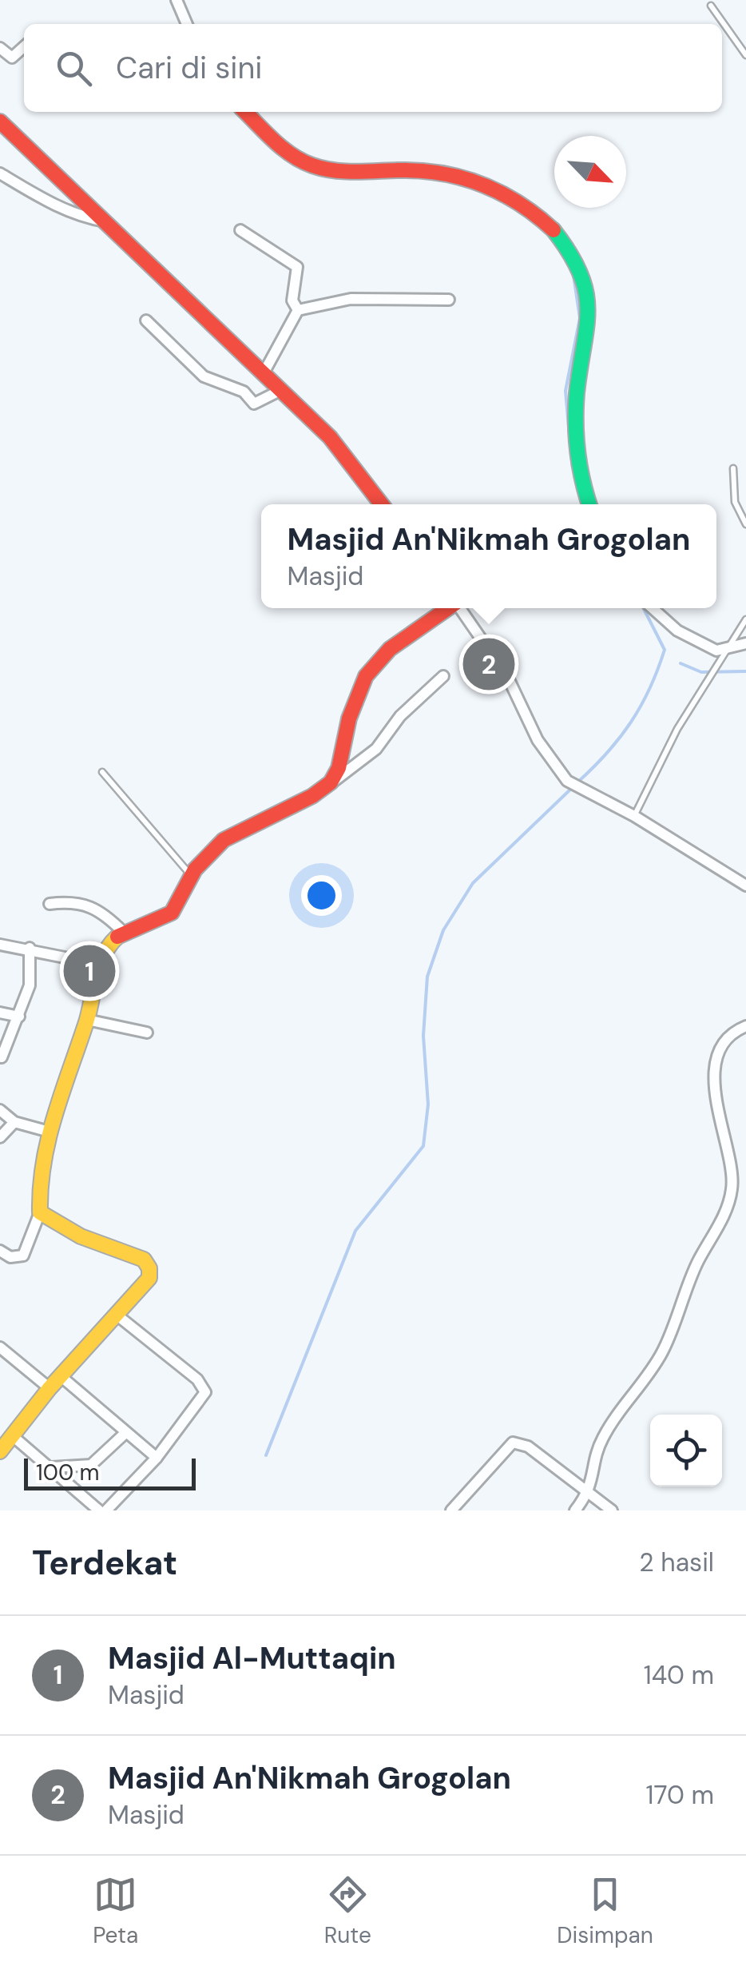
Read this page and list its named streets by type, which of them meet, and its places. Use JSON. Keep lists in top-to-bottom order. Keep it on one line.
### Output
{"scale_bar":"100 m","north":"bottom right","page":{"search":"Cari di sini","popup":["Masjid An'Nikmah Grogolan","Masjid"],"pins":["2","1"],"scale":"100 m","heading":["Terdekat","2 hasil"],"list":[{"mark":"1","name":"Masjid Al-Muttaqin","note":"Masjid","value":"140 m"},{"mark":"2","name":"Masjid An'Nikmah Grogolan","note":"Masjid","value":"170 m"}],"nav":["Peta","Rute","Disimpan"]}}
